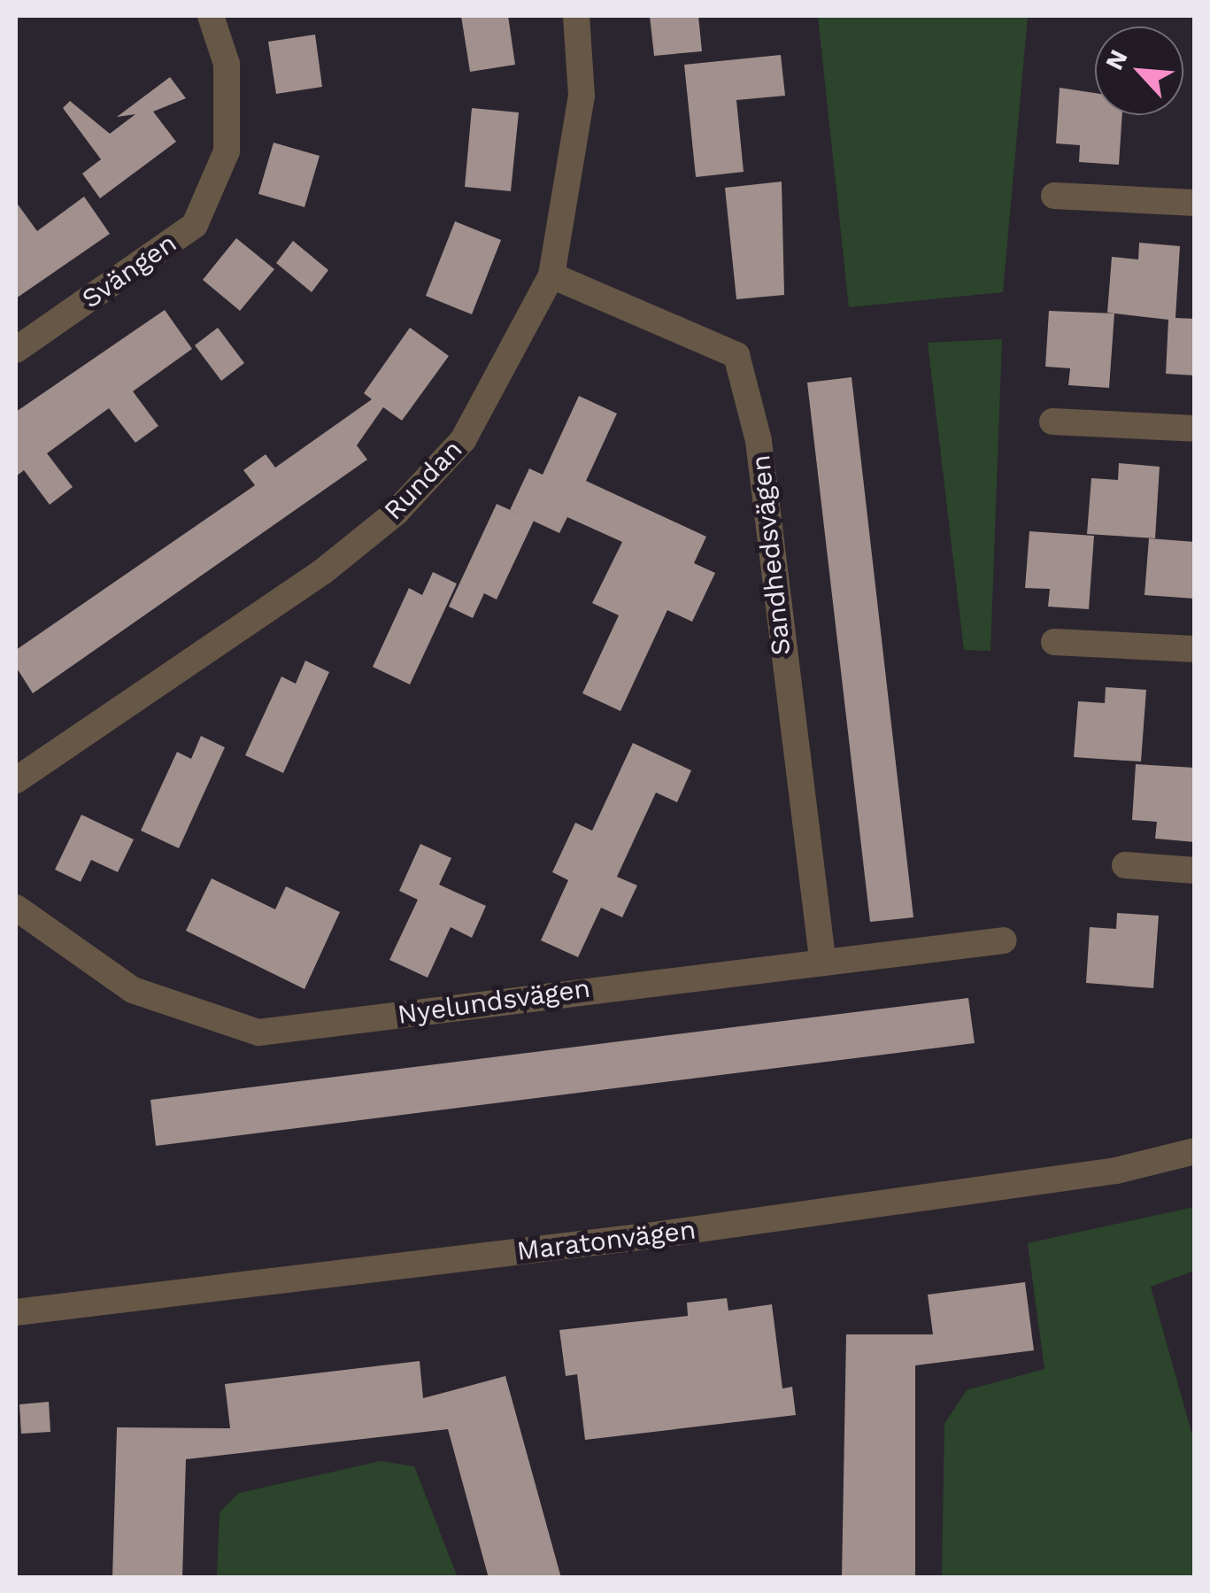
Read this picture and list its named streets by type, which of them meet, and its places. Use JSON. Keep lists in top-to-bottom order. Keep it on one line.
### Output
{"streets":{"street":["Svängen","Rundan","Sandhedsvägen","Nyelundsvägen","Maratonvägen"]},"crossings":[["Rundan","Sandhedsvägen"],["Sandhedsvägen","Nyelundsvägen"]],"north":"top left"}
